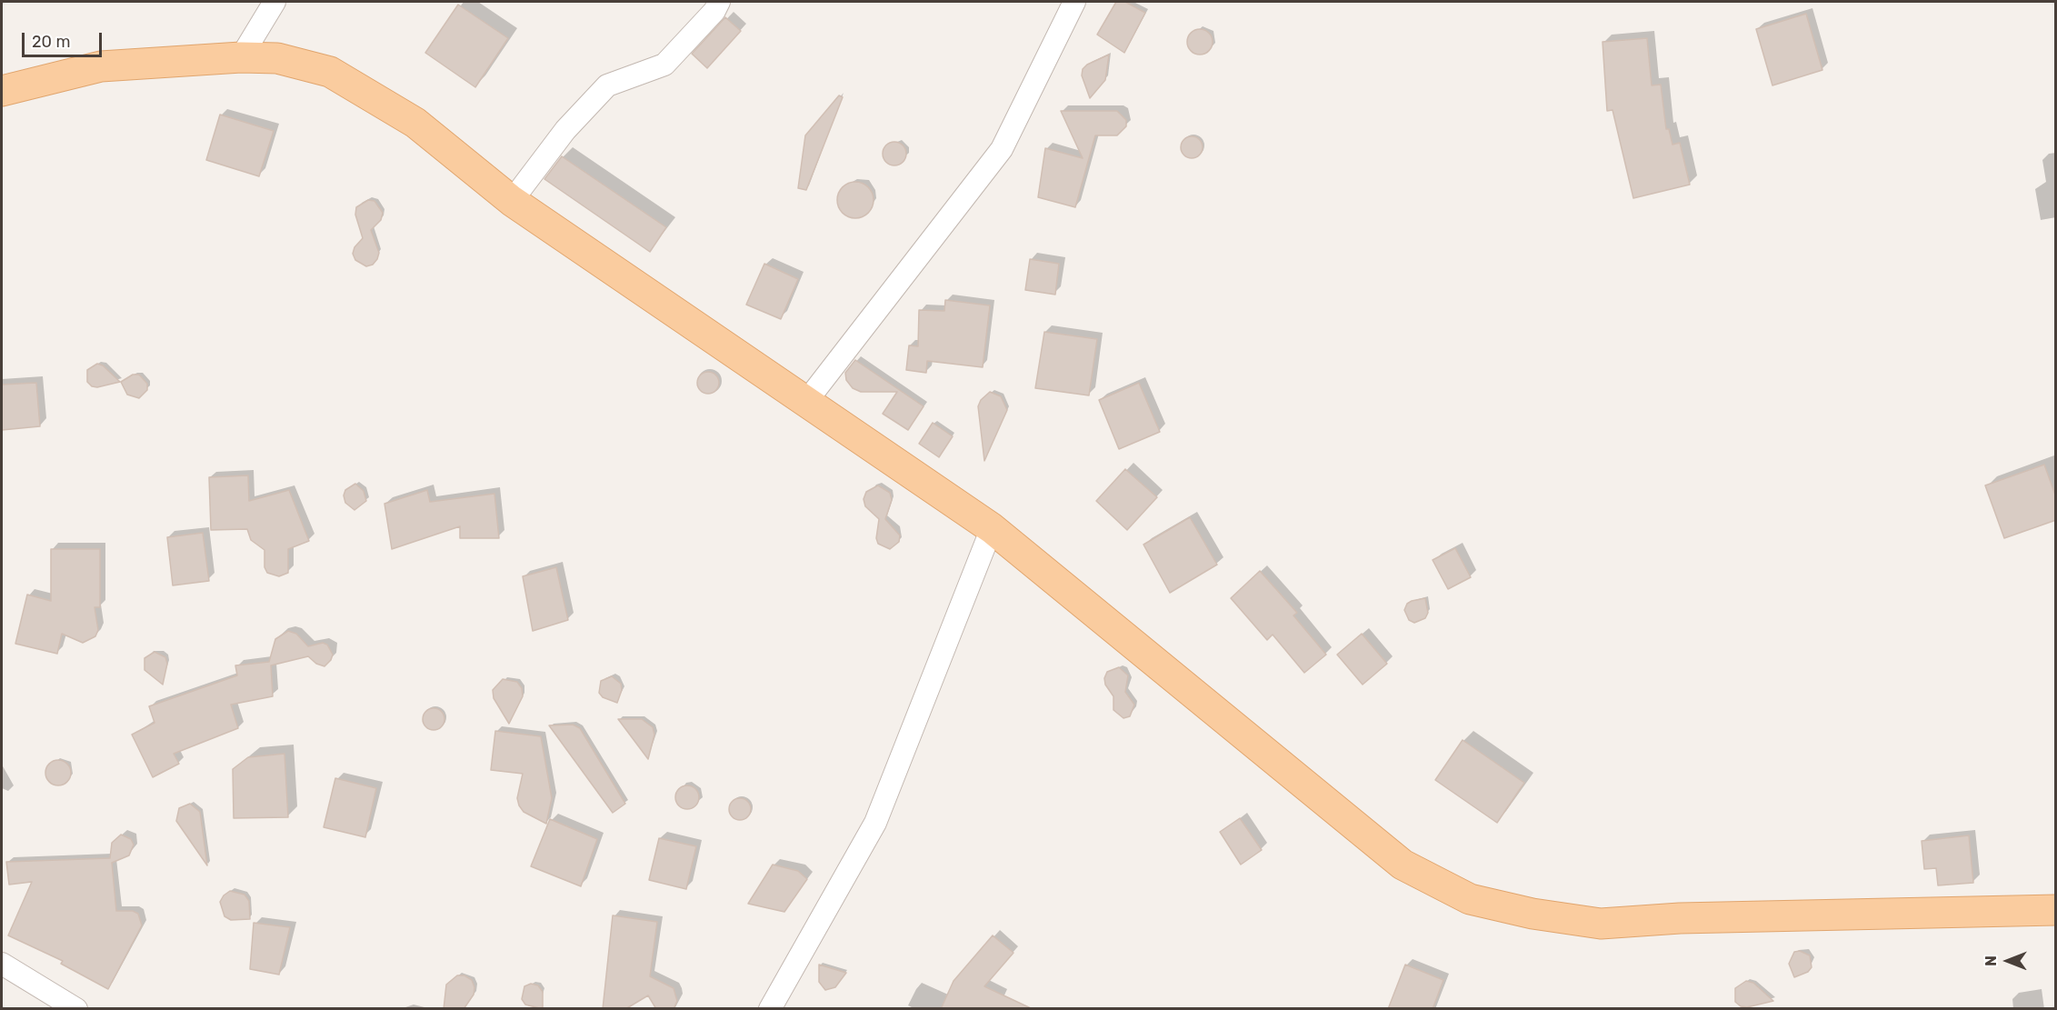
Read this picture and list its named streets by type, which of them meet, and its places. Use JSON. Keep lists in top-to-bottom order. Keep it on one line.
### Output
{"scale_bar":"20 m","north":"left"}
